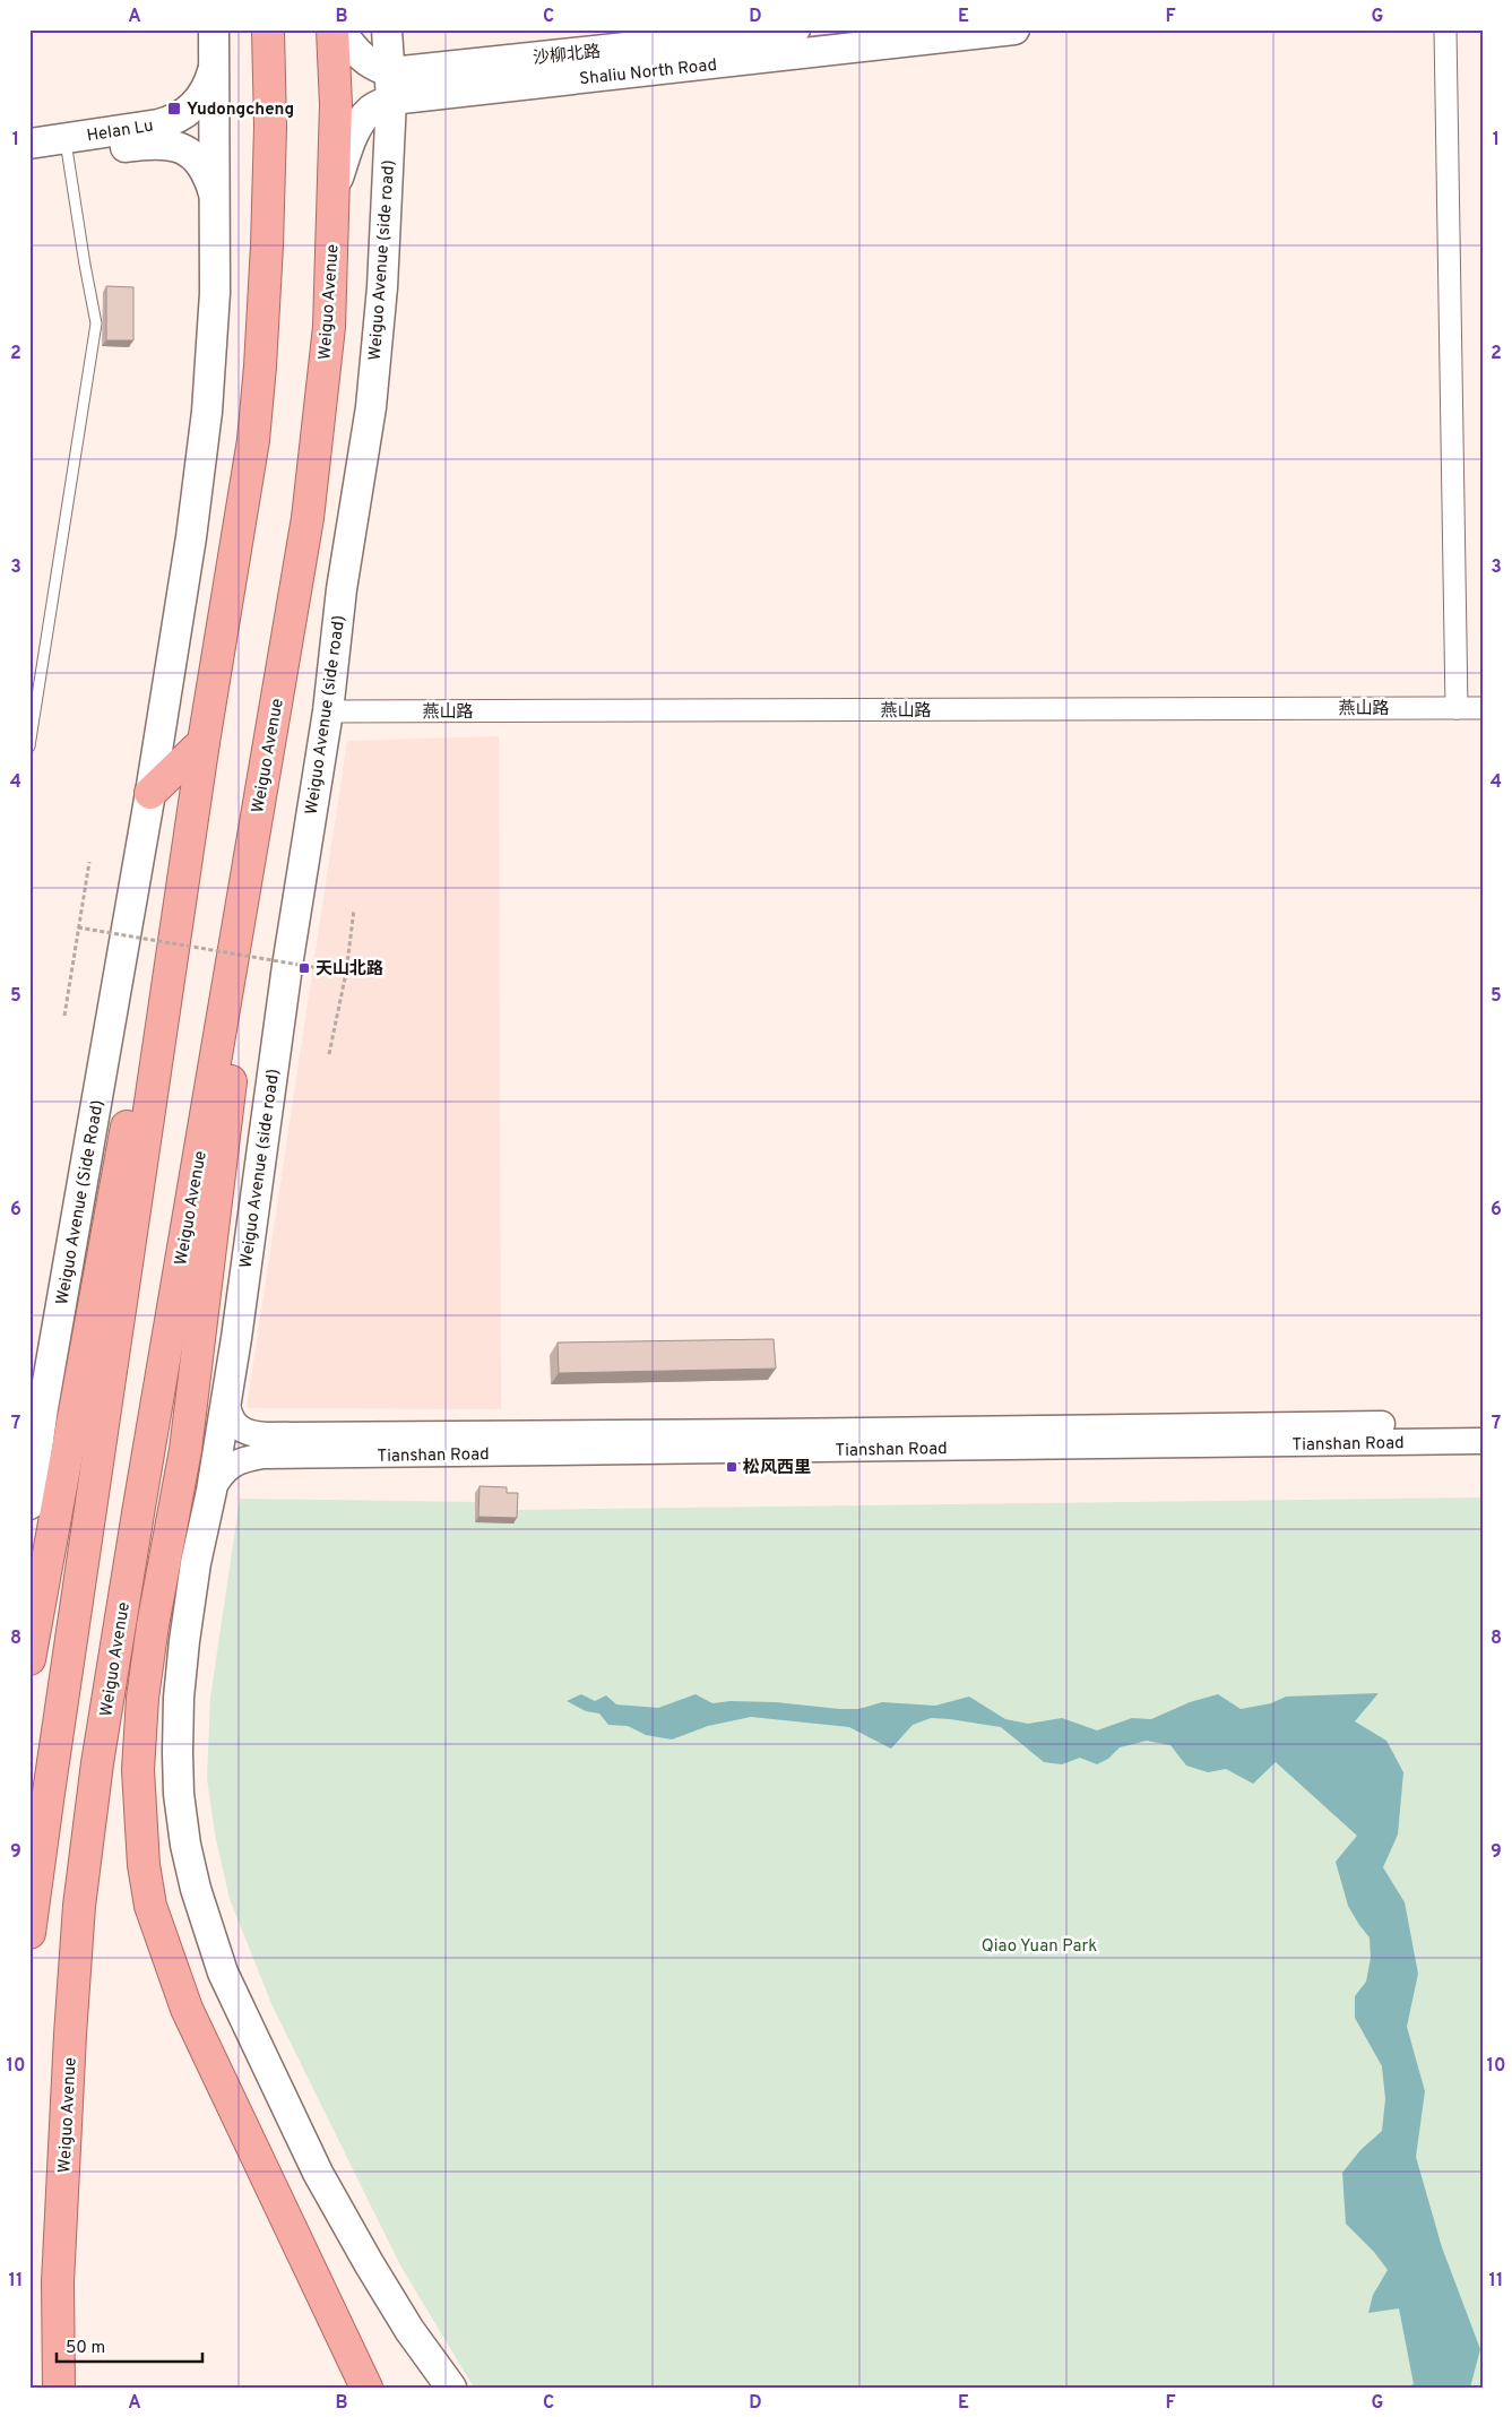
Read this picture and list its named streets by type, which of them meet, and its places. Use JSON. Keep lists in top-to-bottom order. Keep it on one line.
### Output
{"streets":{"highway":["Weiguo Avenue"],"main road":["沙柳北路","Shaliu North Road","Helan Lu","Weiguo Avenue (side road)"],"street":["燕山路","Tianshan Road"]},"crossings":[["沙柳北路","Shaliu North Road"],["沙柳北路","Weiguo Avenue (side road)"],["Shaliu North Road","Weiguo Avenue (side road)"],["Helan Lu","Weiguo Avenue (side road)"],["Weiguo Avenue (side road)","燕山路"],["Weiguo Avenue (side road)","Tianshan Road"]],"parks":["Qiao Yuan Park"],"places":{"transit":["Yudongcheng","天山北路","松风西里"]},"scale_bar":"50 m","grid":{"columns":["A","B","C","D","E","F","G"],"rows":["1","2","3","4","5","6","7","8","9","10","11"]}}
